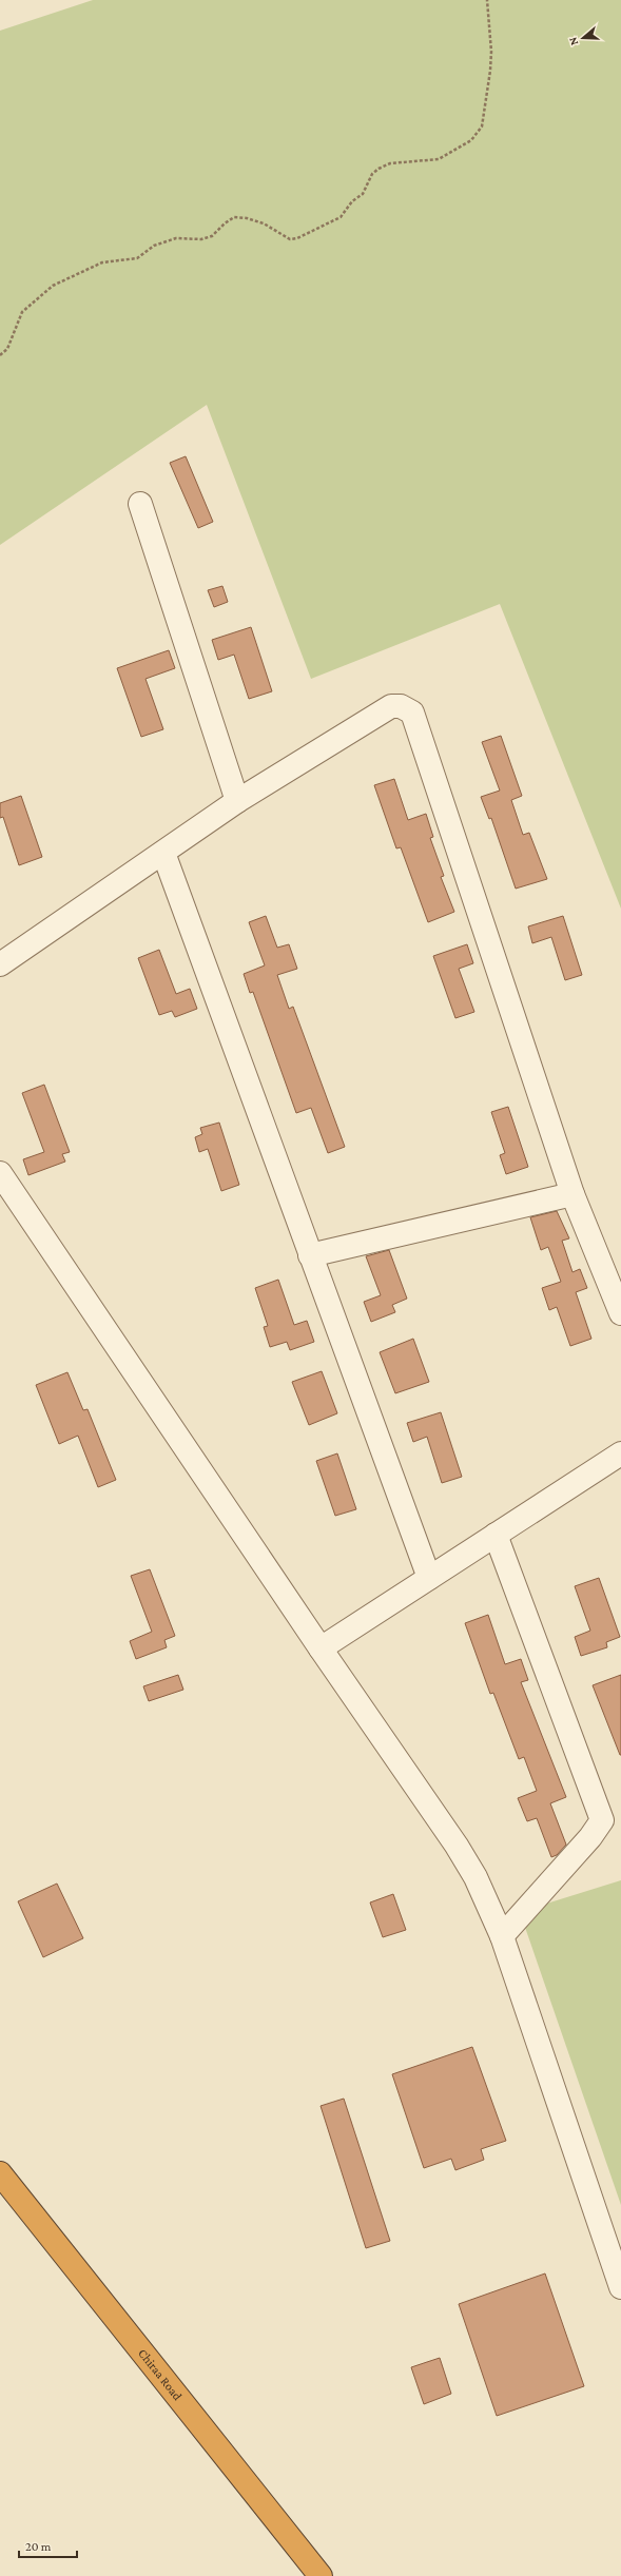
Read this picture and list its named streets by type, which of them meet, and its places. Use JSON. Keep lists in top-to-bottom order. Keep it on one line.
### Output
{"streets":{"highway":["Chiraa Road"]},"scale_bar":"20 m","north":"left"}
